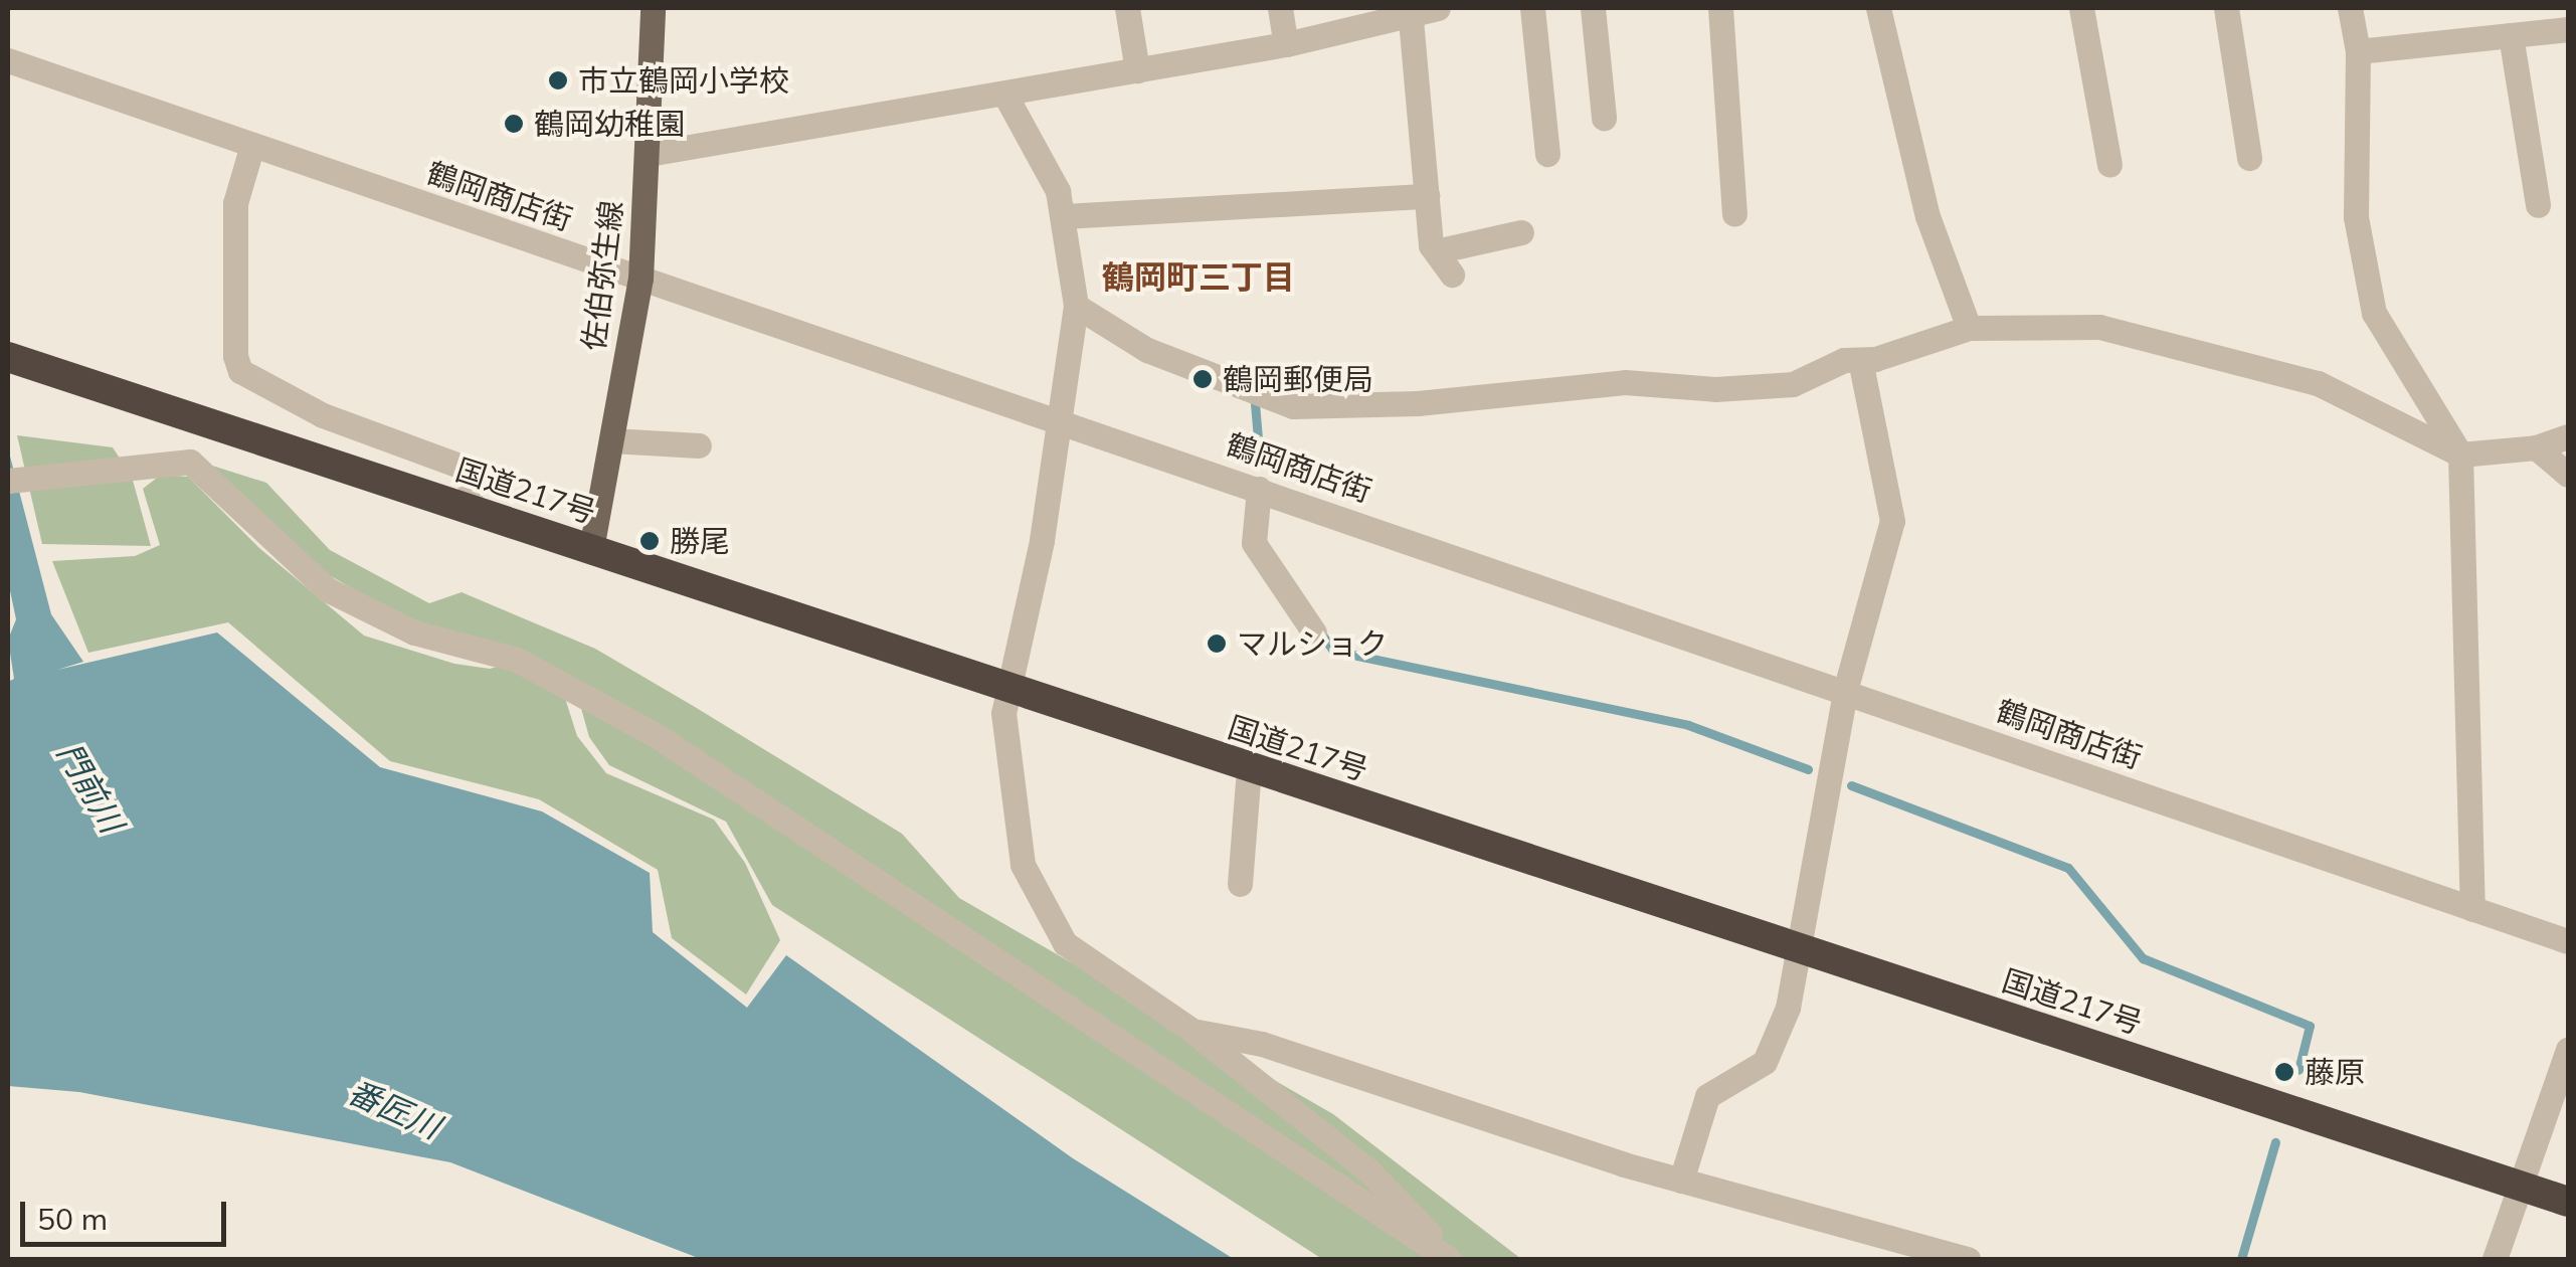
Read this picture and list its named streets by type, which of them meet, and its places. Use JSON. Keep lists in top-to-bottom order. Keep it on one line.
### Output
{"streets":{"highway":["国道217号"],"main road":["佐伯弥生線"],"street":["鶴岡商店街"]},"crossings":[["鶴岡商店街","佐伯弥生線"],["佐伯弥生線","国道217号"]],"districts":["鶴岡町三丁目"],"water":["門前川","番匠川"],"places":["市立鶴岡小学校","鶴岡幼稚園","鶴岡郵便局","勝尾","マルショク","藤原"],"scale_bar":"50 m"}
